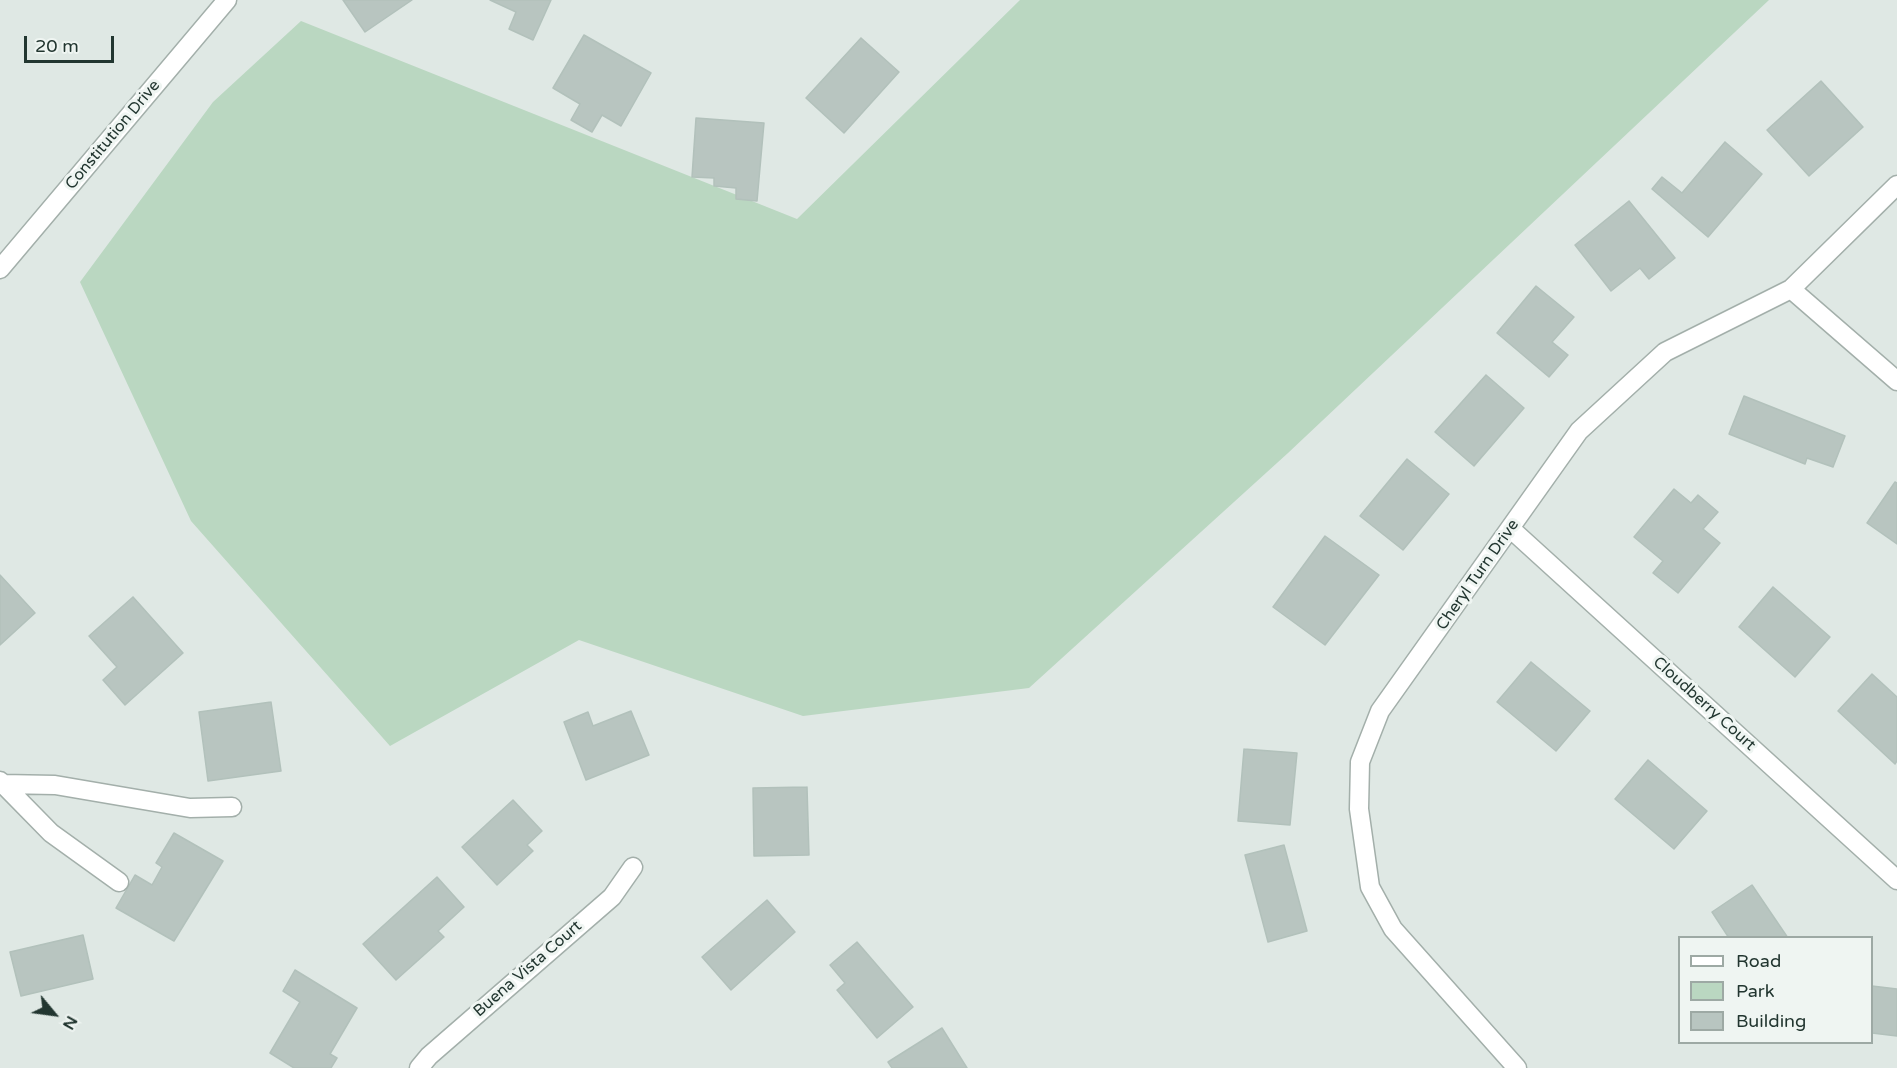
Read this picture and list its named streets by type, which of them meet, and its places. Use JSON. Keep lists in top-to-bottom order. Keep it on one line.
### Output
{"streets":{"street":["Constitution Drive","Cheryl Turn Drive","Cloudberry Court","Buena Vista Court"]},"crossings":[["Cheryl Turn Drive","Cloudberry Court"]],"legend":["Road","Park","Building"],"scale_bar":"20 m","north":"bottom right"}
